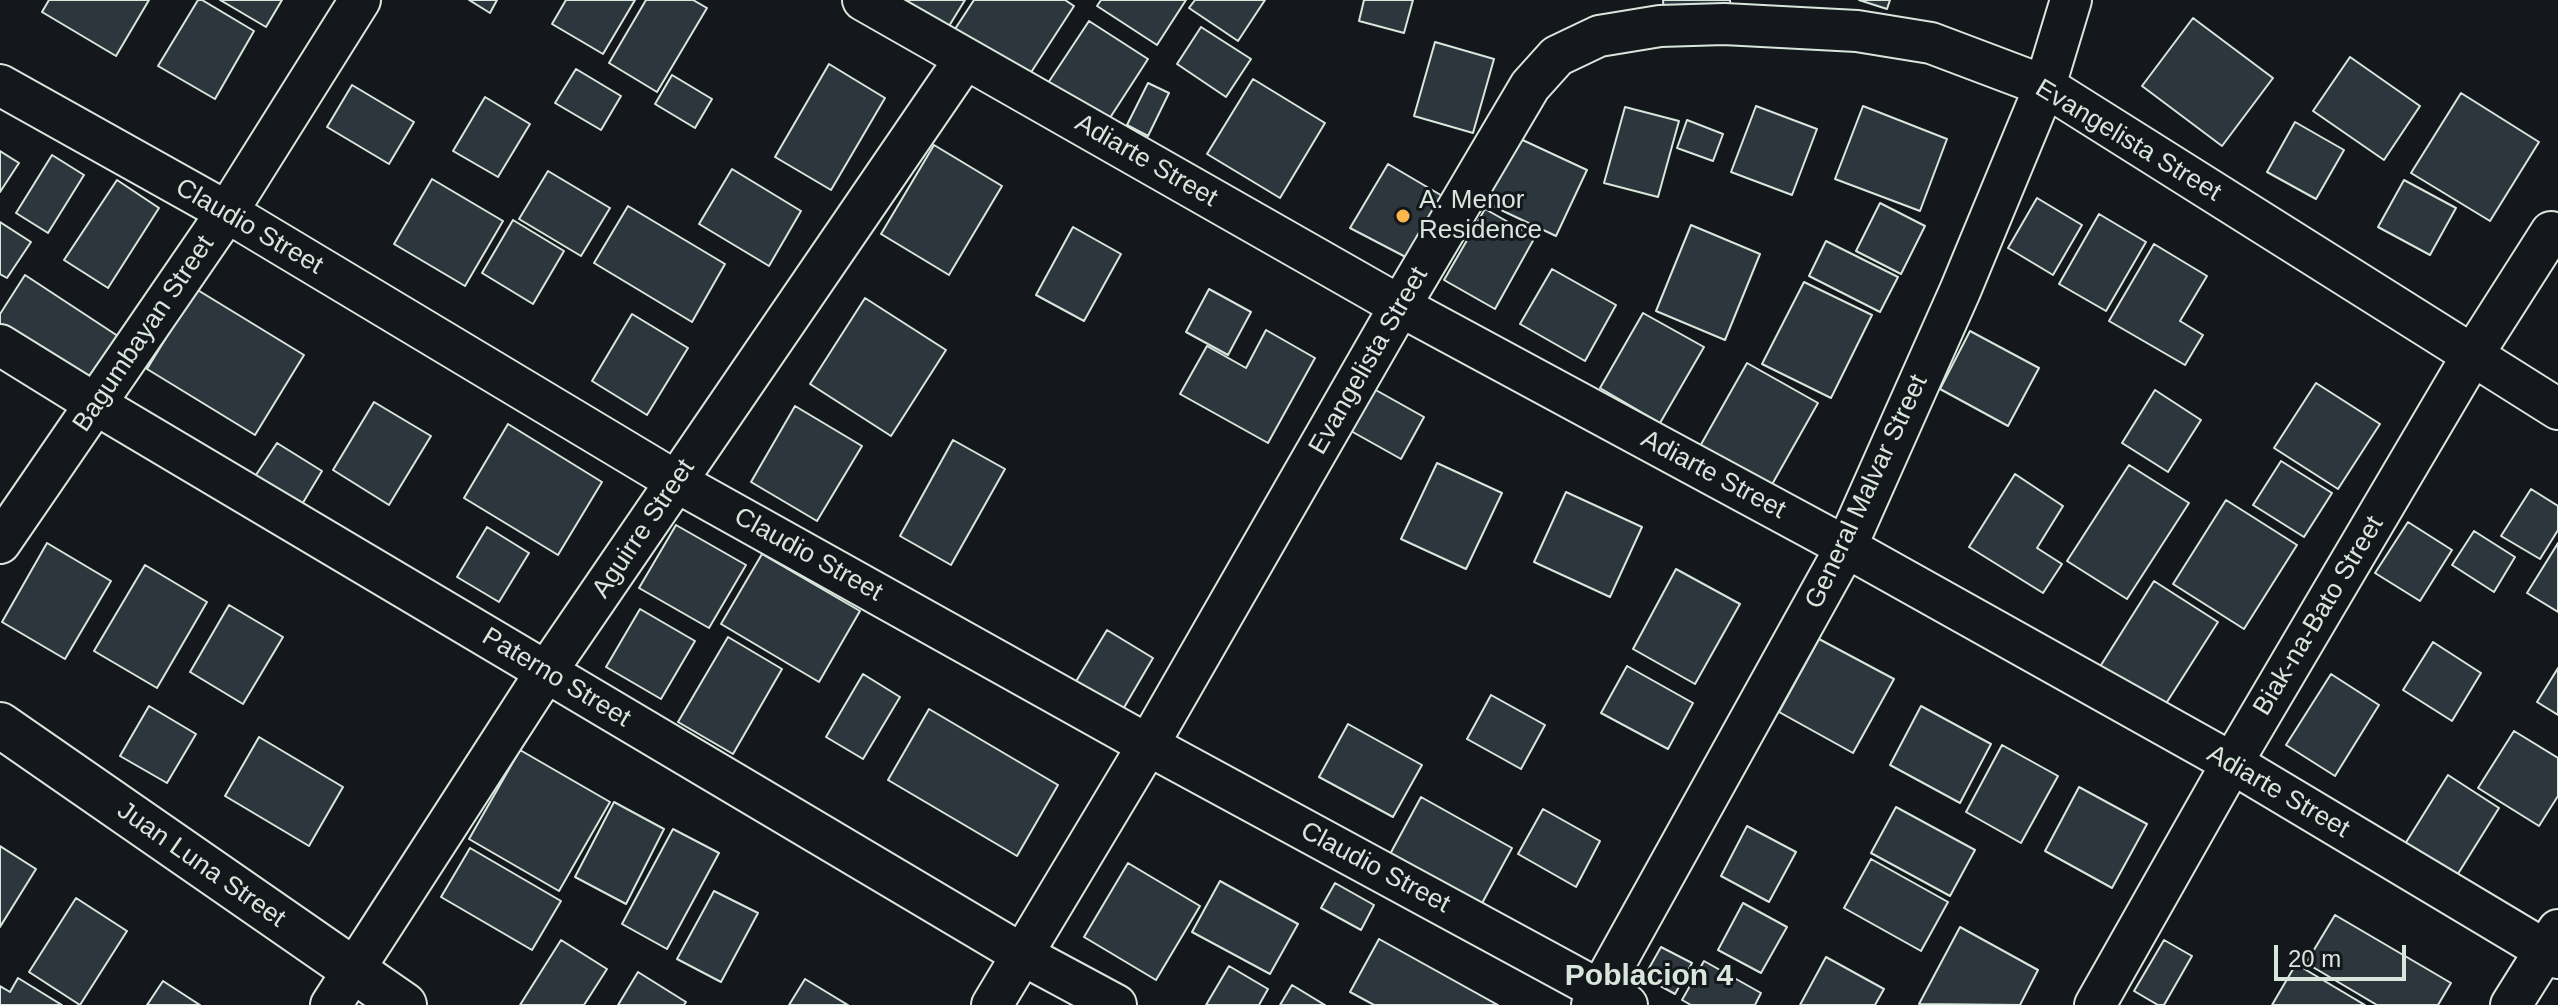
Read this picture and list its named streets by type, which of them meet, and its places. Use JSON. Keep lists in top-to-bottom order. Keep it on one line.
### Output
{"streets":{"street":["Evangelista Street","Adiarte Street","Claudio Street","Bagumbayan Street","General Malvar Street","Aguirre Street","Biak-na-Bato Street","Paterno Street","Juan Luna Street"]},"crossings":[["Evangelista Street","Adiarte Street"],["Evangelista Street","Claudio Street"],["Evangelista Street","General Malvar Street"],["Evangelista Street","Biak-na-Bato Street"],["Evangelista Street","Paterno Street"],["Adiarte Street","General Malvar Street"],["Adiarte Street","Aguirre Street"],["Adiarte Street","Biak-na-Bato Street"],["Claudio Street","Bagumbayan Street"],["Claudio Street","General Malvar Street"],["Claudio Street","Aguirre Street"],["Bagumbayan Street","Paterno Street"],["Aguirre Street","Paterno Street"],["Aguirre Street","Juan Luna Street"]],"districts":["Poblacion 4"],"places":["A. Menor Residence"],"scale_bar":"20 m"}
